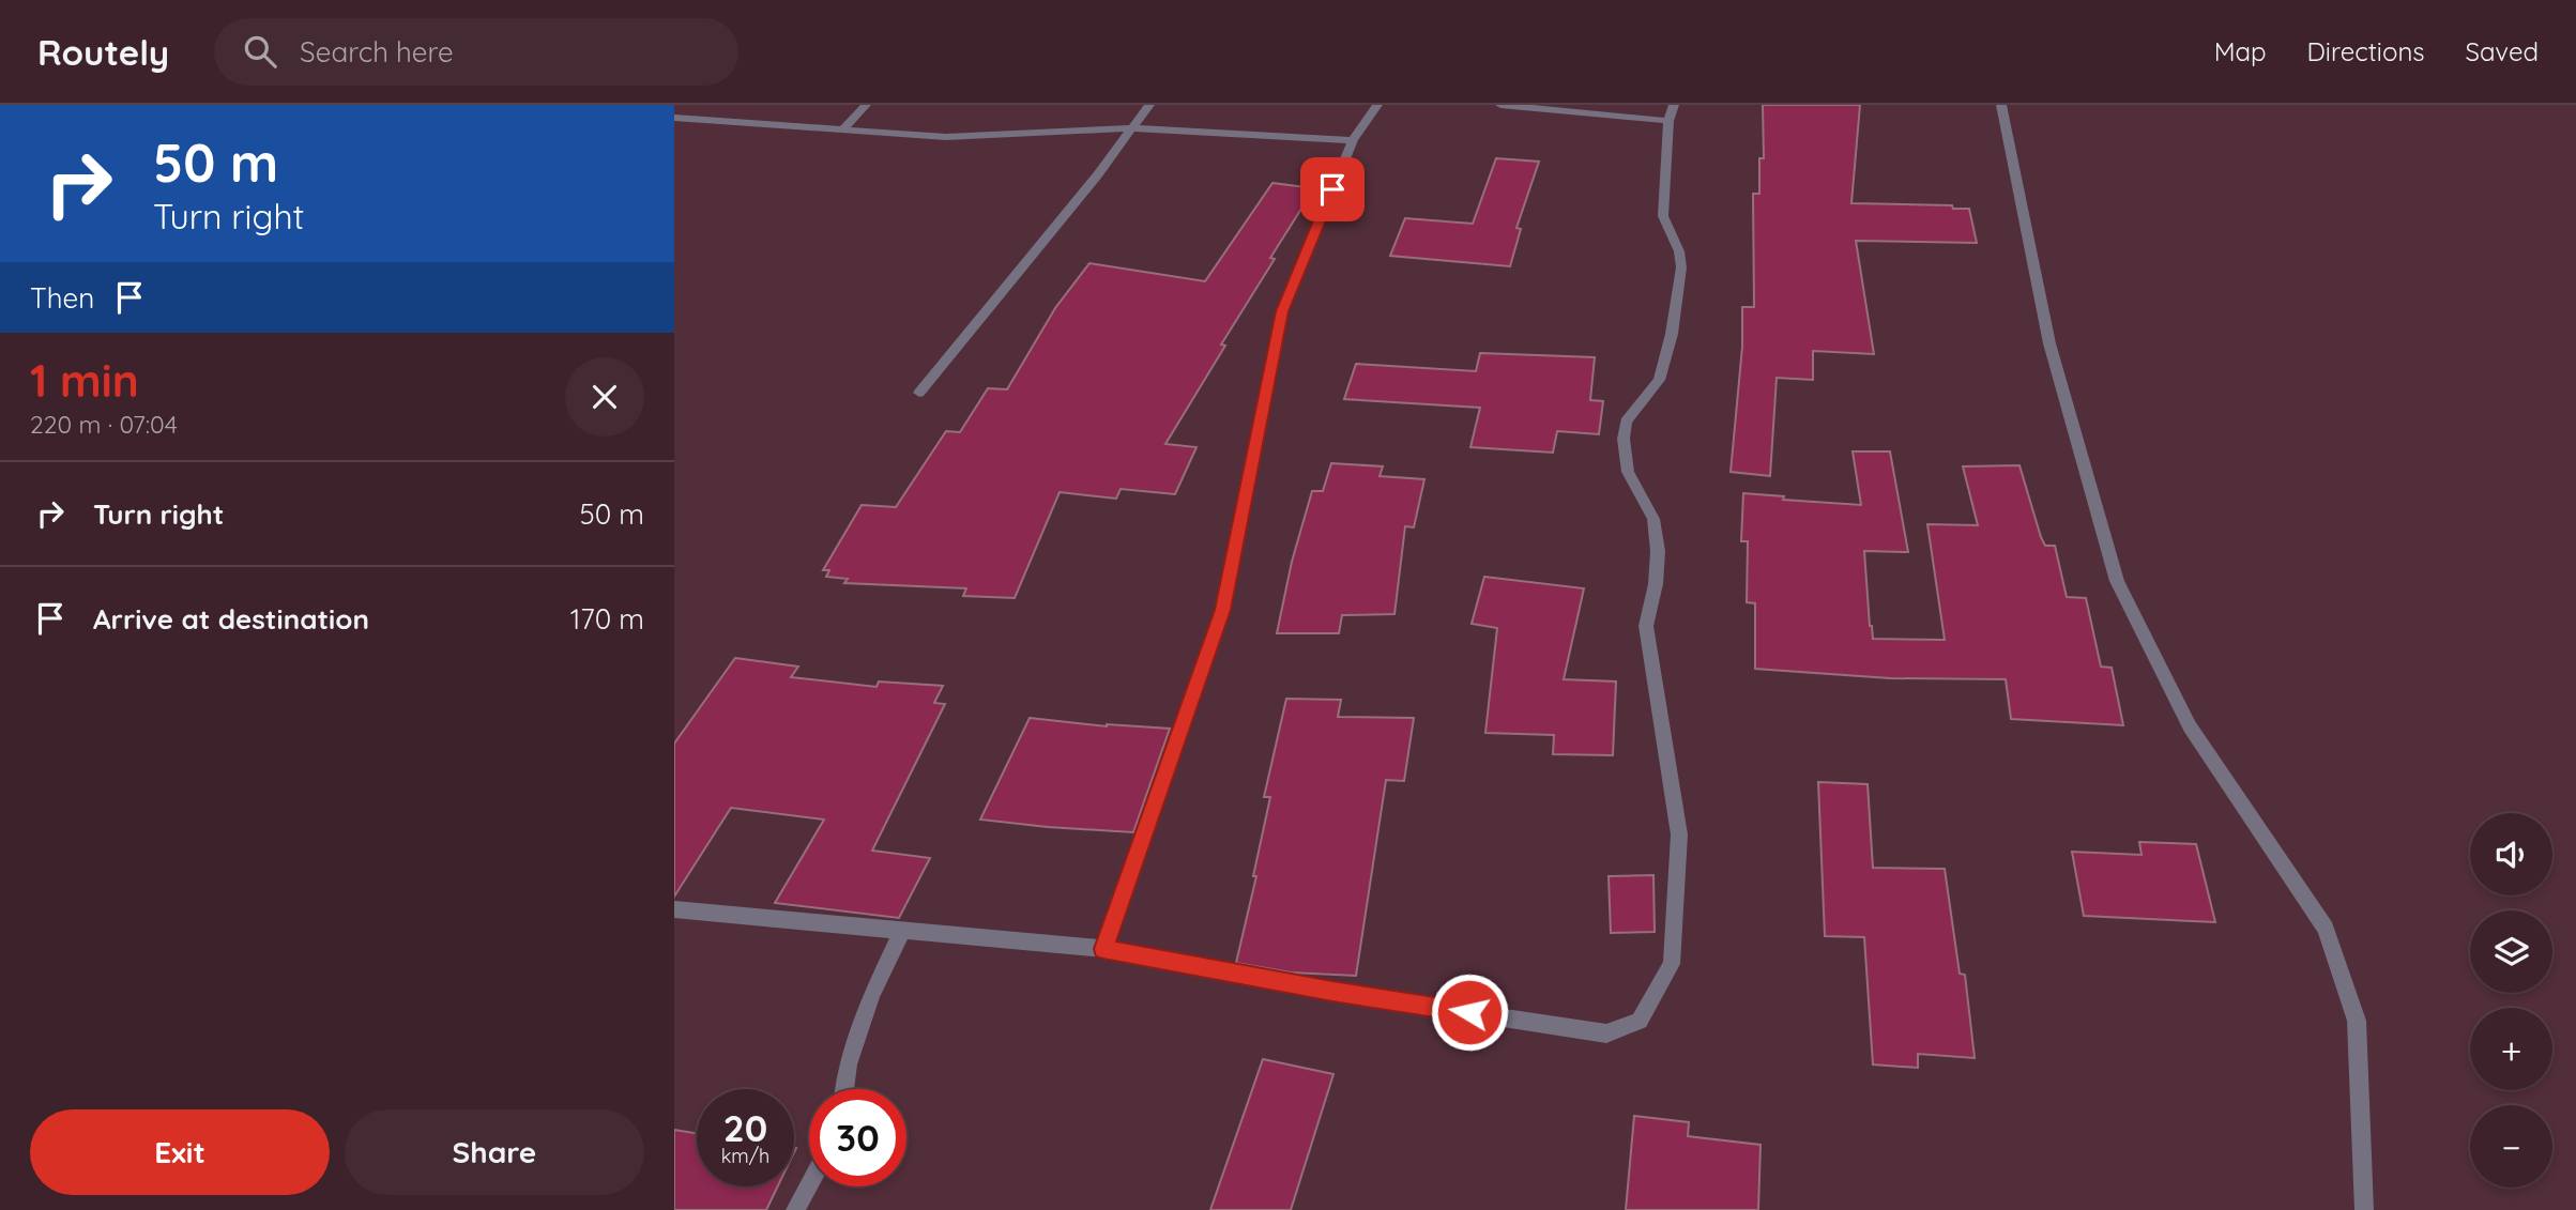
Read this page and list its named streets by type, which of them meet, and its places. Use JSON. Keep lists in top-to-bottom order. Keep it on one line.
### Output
{"page":{"header":"Routely","search":"Search here","nav":["Map","Directions","Saved"],"turn":["50 m","Turn right"],"then":"Then","heading":["1 min","220 m · 07:04"],"list":[{"name":"Turn right","value":"50 m"},{"name":"Arrive at destination","value":"170 m"}],"map_buttons":["+","−"],"speed":"20 km/h","limit":"30","buttons":["Exit","Share"]}}
